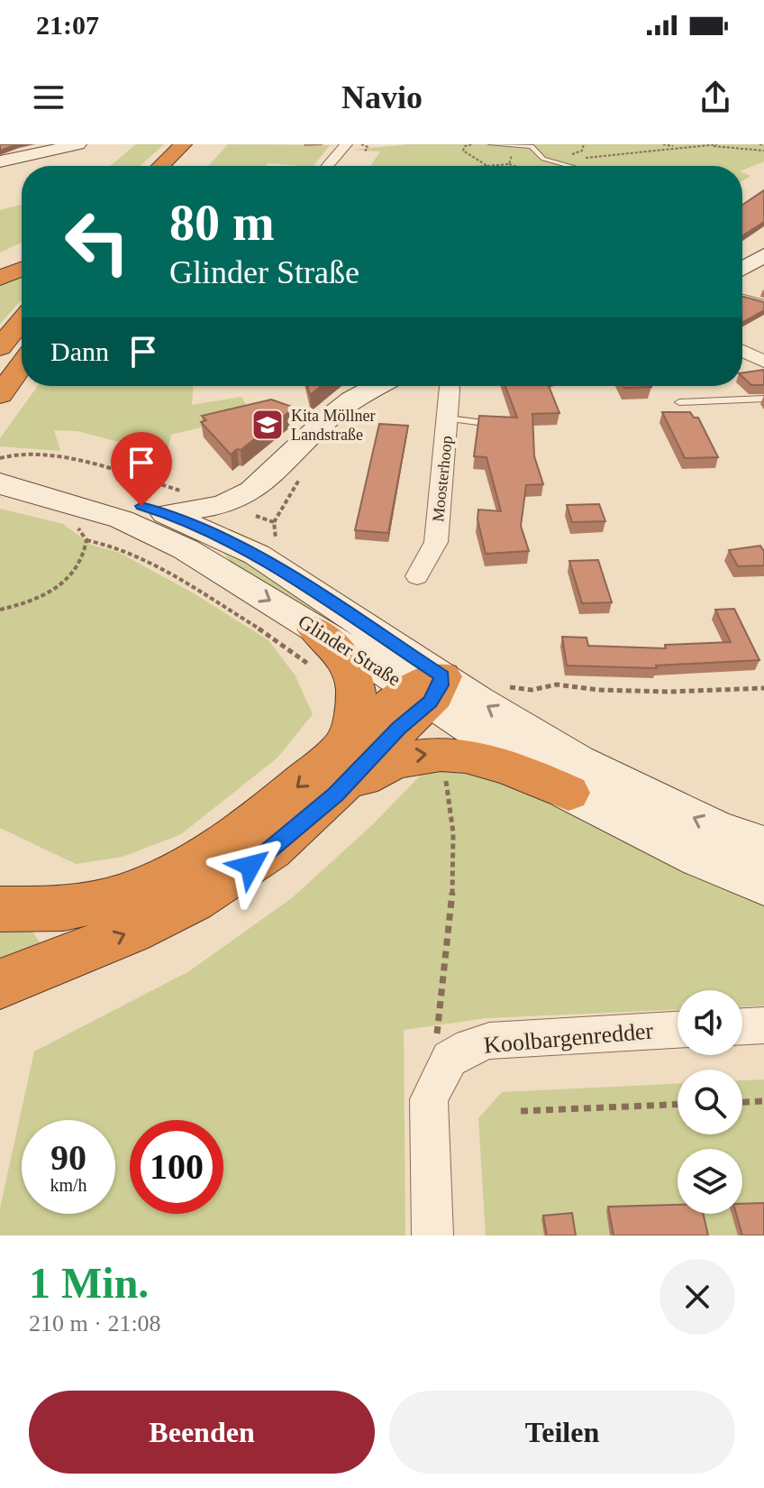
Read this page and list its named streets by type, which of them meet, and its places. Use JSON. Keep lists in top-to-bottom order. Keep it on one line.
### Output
{"streets":{"main road":["Glinder Straße"],"street":["Moosterhoop","Koolbargenredder"]},"places":{"school or university":["Kita Möllner Landstraße"]},"page":{"status":"21:07","header":"Navio","turn":["80 m","Glinder Straße"],"then":"Dann","speed":"90 km/h","limit":"100","heading":["1 Min.","210 m · 21:08"],"buttons":["Beenden","Teilen"]}}
